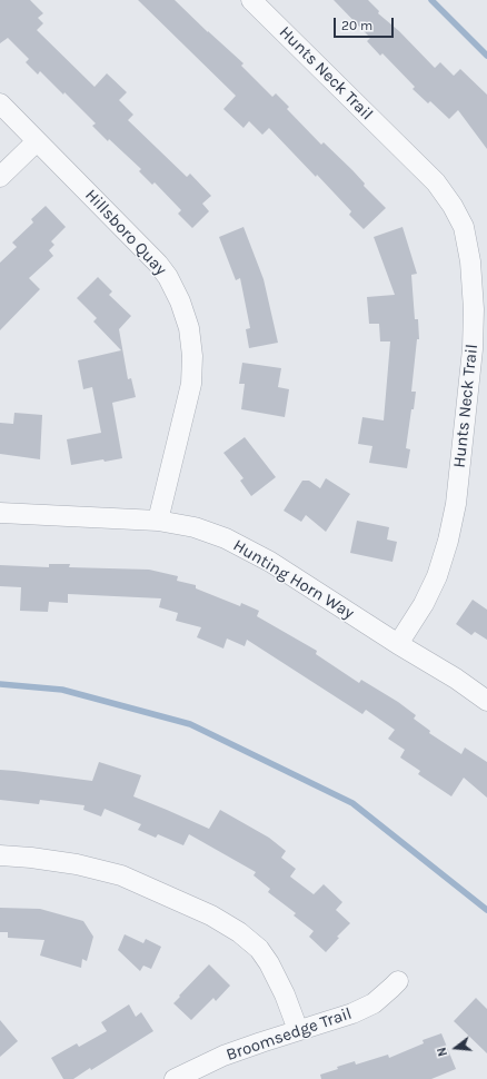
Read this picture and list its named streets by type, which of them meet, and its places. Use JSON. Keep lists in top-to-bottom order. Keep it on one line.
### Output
{"streets":{"street":["Hunts Neck Trail","Hillsboro Quay","Hunting Horn Way","Broomsedge Trail"]},"crossings":[["Hunts Neck Trail","Hunting Horn Way"],["Hillsboro Quay","Hunting Horn Way"]],"scale_bar":"20 m","north":"left"}
